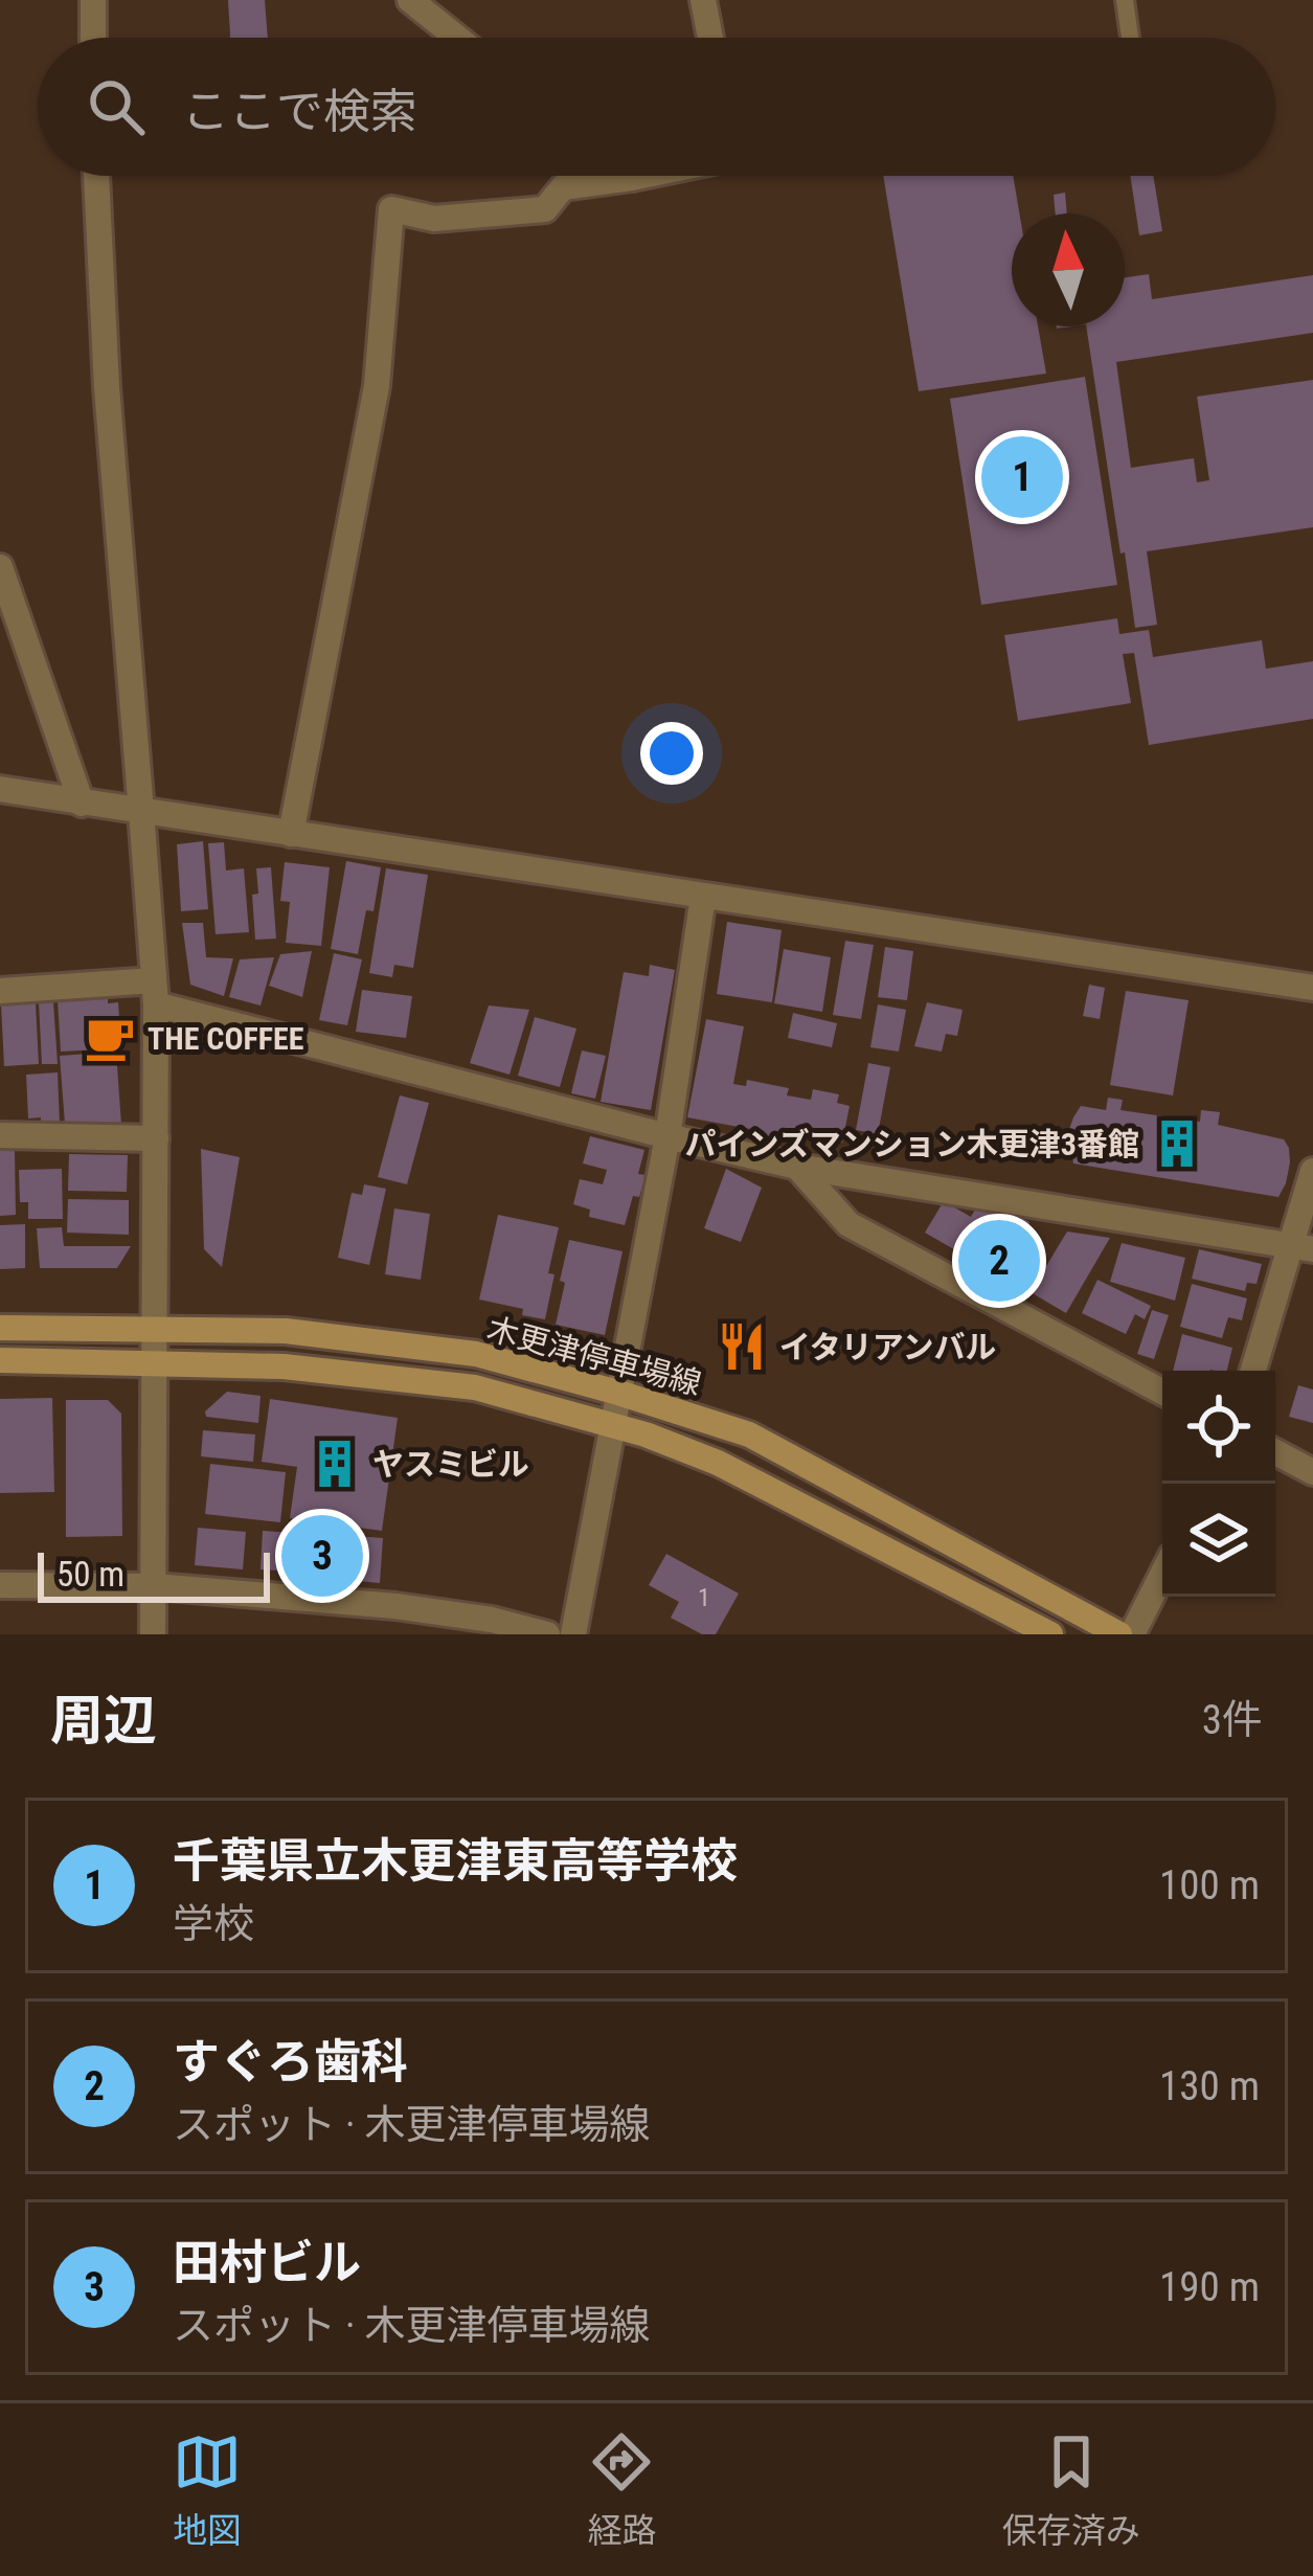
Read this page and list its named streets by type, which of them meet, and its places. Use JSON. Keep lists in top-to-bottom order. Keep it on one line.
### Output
{"streets":{"main road":["木更津停車場線"]},"places":{"cafe":["THE COFFEE"],"building":["パインズマンション木更津3番館","ヤスミビル"],"restaurant":["イタリアンバル"]},"house_numbers":["1"],"scale_bar":"50 m","north":"top","page":{"search":"ここで検索","pins":["1","2","3"],"scale":"50 m","heading":["周辺","3件"],"list":[{"mark":"1","name":"千葉県立木更津東高等学校","note":"学校","value":"100 m"},{"mark":"2","name":"すぐろ歯科","note":"スポット · 木更津停車場線","value":"130 m"},{"mark":"3","name":"田村ビル","note":"スポット · 木更津停車場線","value":"190 m"}],"nav":["地図","経路","保存済み"]}}
